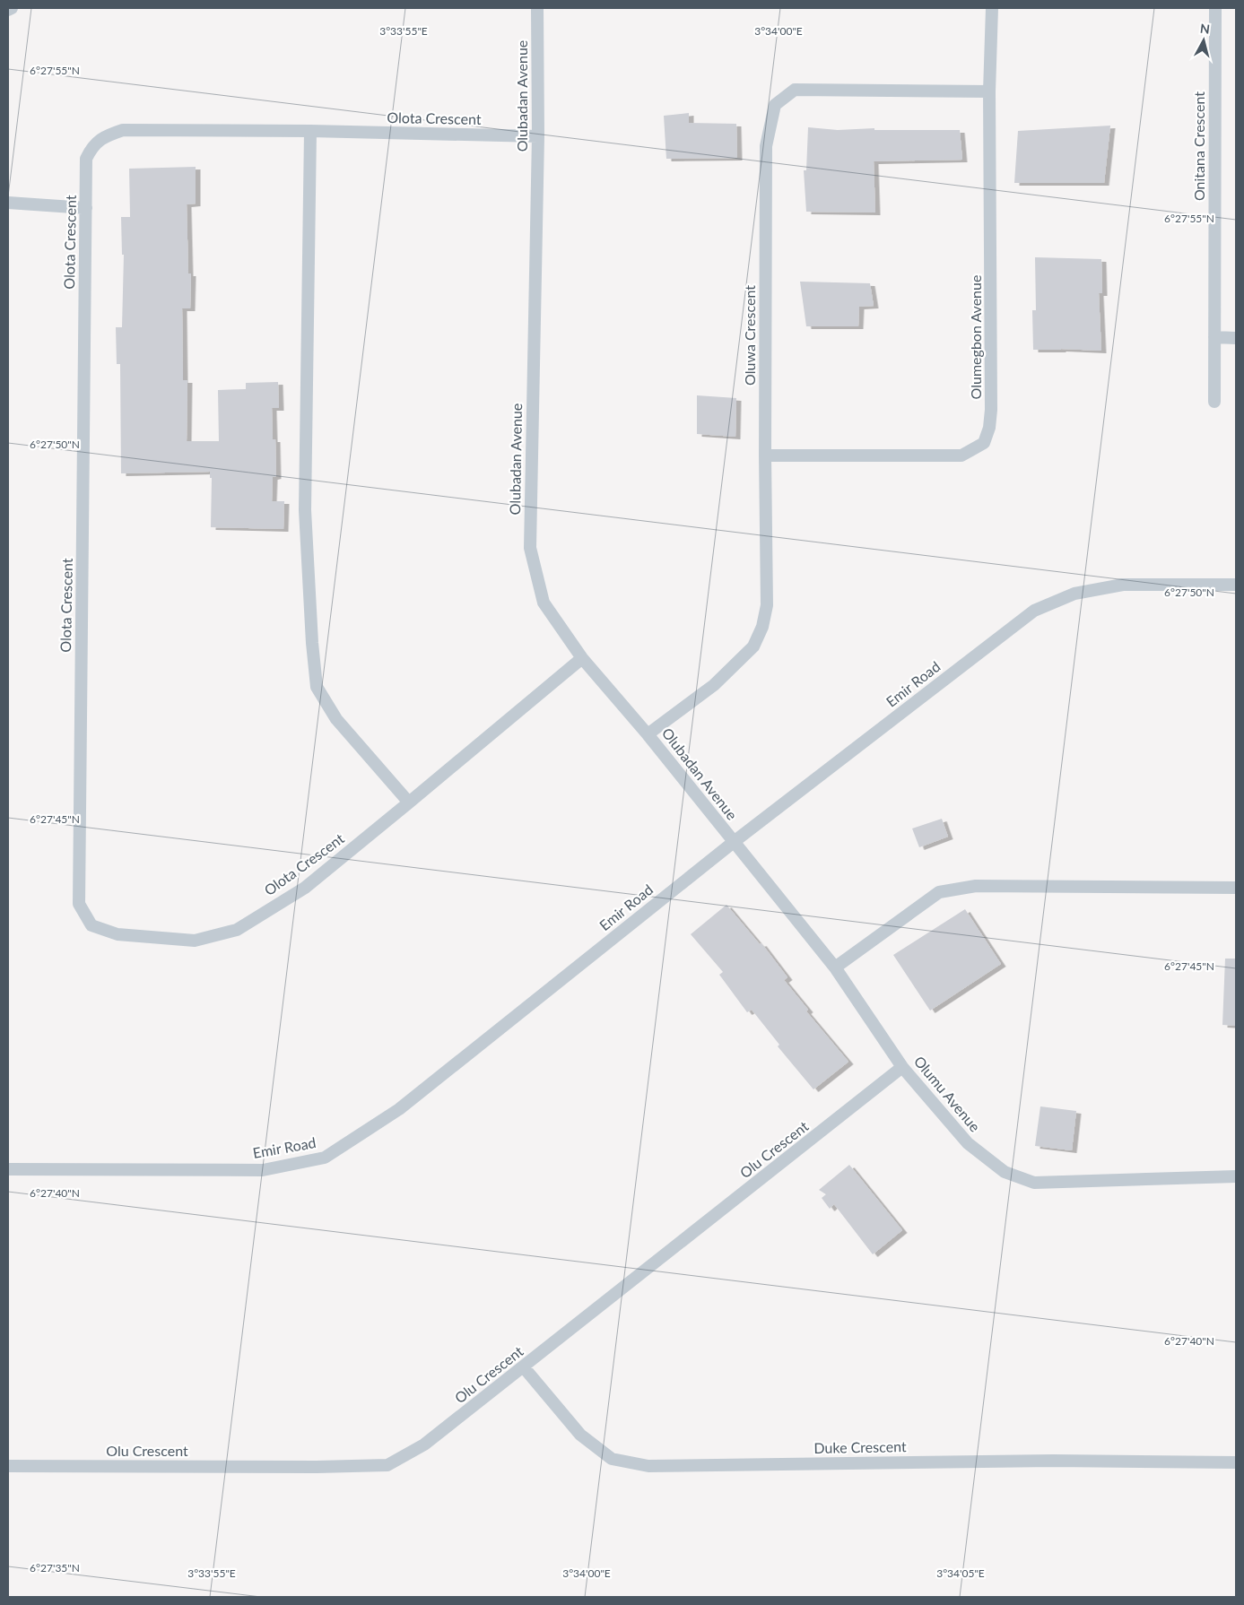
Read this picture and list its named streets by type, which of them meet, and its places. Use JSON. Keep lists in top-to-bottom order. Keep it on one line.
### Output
{"streets":{"street":["Olubadan Avenue","Olota Crescent","Onitana Crescent","Oluwa Crescent","Olumegbon Avenue","Emir Road","Olumu Avenue","Olu Crescent","Duke Crescent"]},"crossings":[["Olubadan Avenue","Olota Crescent"],["Olubadan Avenue","Oluwa Crescent"],["Olubadan Avenue","Emir Road"],["Olubadan Avenue","Olumu Avenue"],["Oluwa Crescent","Olumegbon Avenue"],["Emir Road","Olumu Avenue"],["Olumu Avenue","Olu Crescent"],["Olu Crescent","Duke Crescent"]],"north":"top","coordinates":["3°33'55\"E","3°34'00\"E","6°27'55\"N","6°27'50\"N","6°27'45\"N","6°27'40\"N","6°27'35\"N","3°34'05\"E"]}
